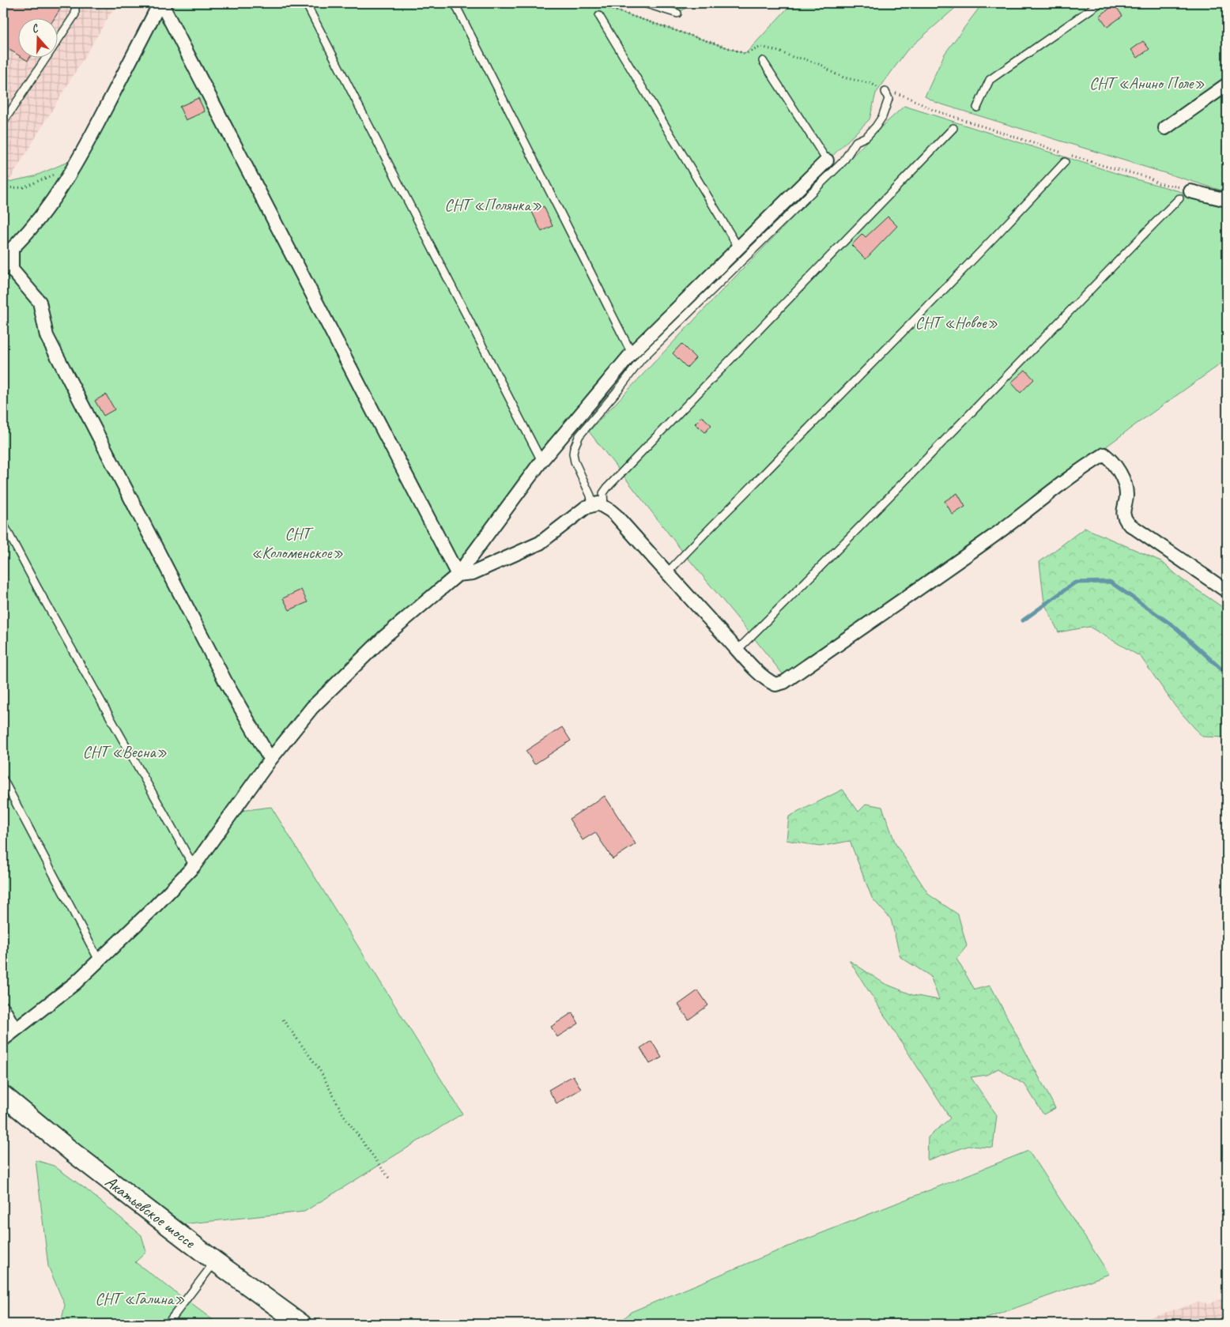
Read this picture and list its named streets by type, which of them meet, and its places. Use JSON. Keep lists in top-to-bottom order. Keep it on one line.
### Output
{"streets":{"main road":["Акатьевское шоссе"]},"parks":["СНТ «Анино Поле»","СНТ «Полянка»","СНТ «Новое»","СНТ «Коломенское»","СНТ «Весна»","СНТ «Галина»"],"north":"top"}
